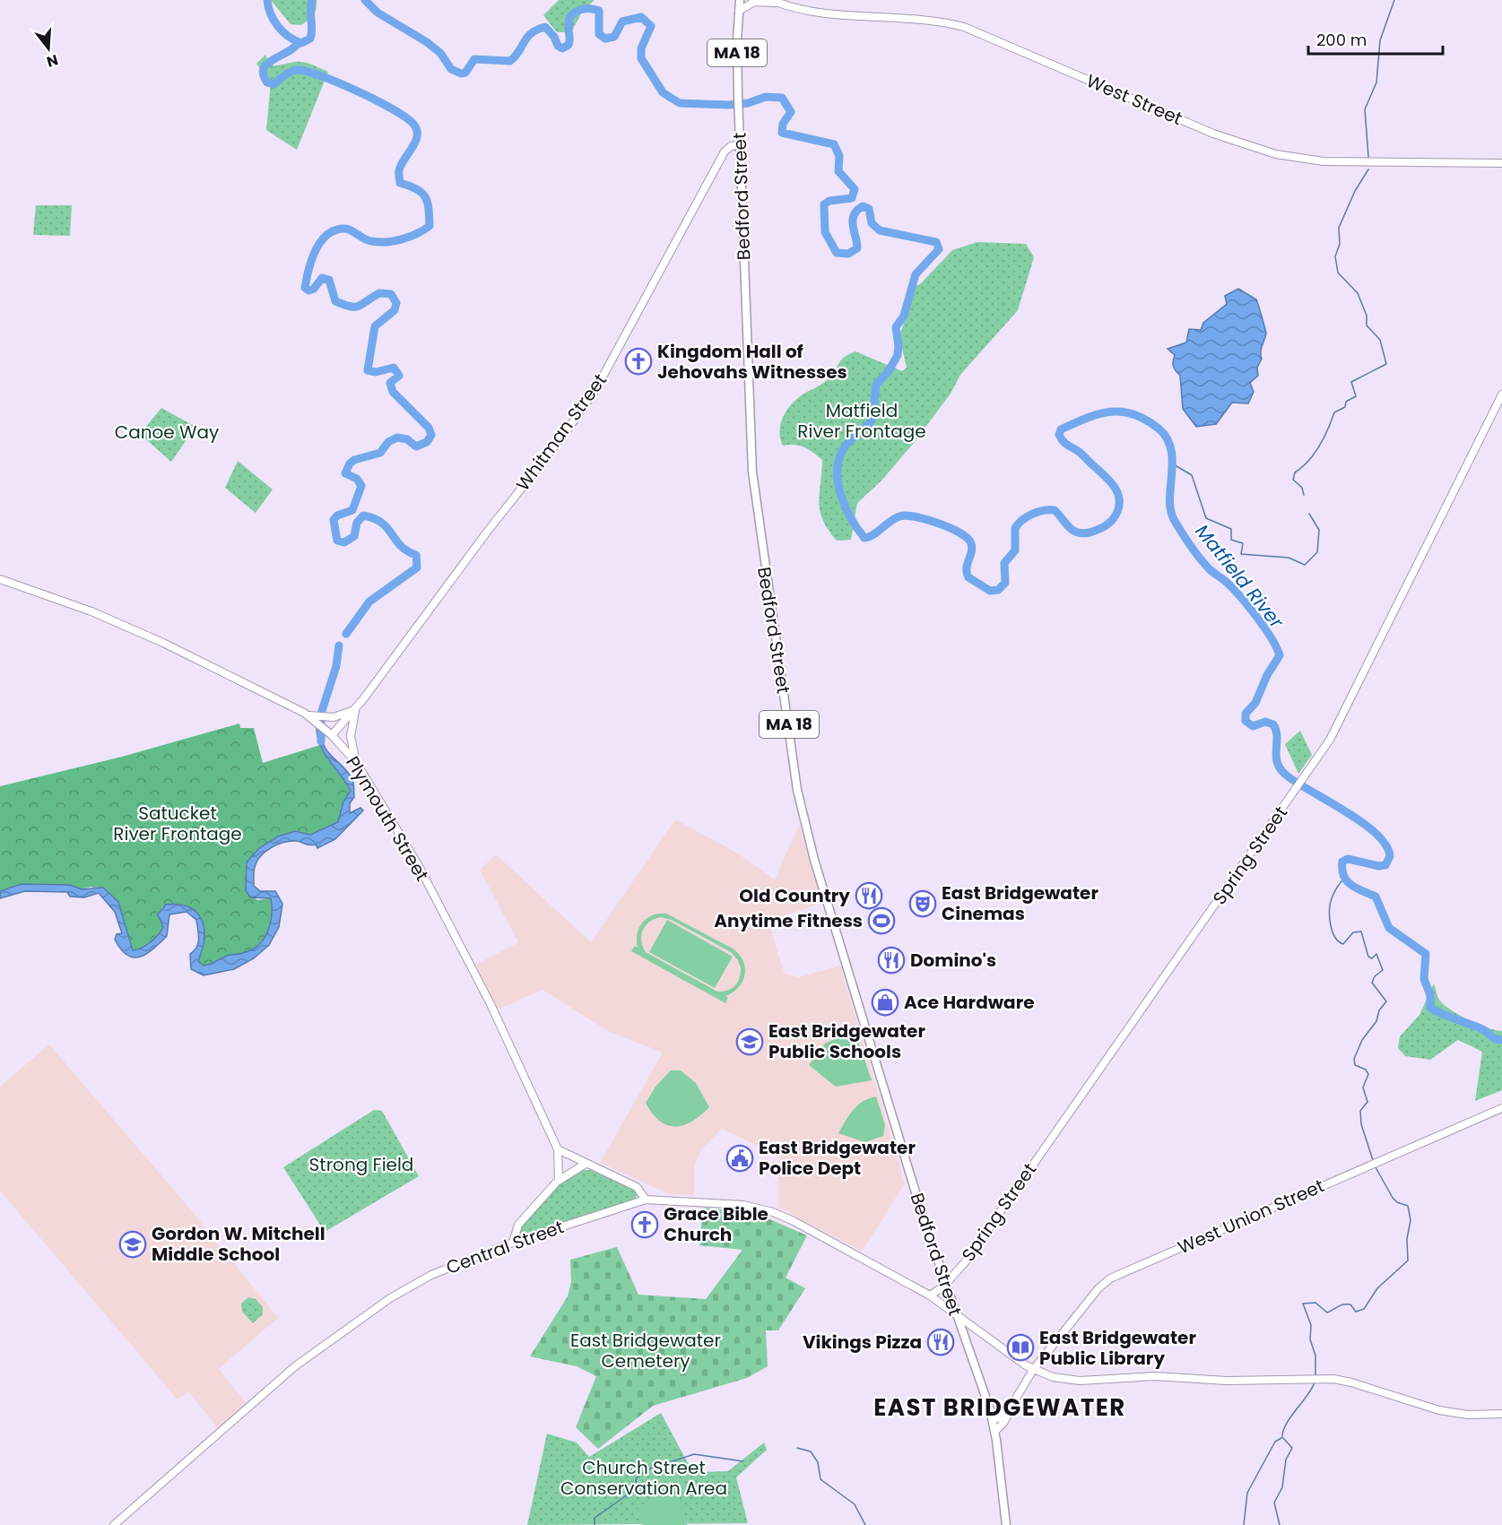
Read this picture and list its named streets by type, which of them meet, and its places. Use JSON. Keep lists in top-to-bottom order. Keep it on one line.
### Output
{"streets":{"main road":["MA 18","West Street","Bedford Street","Whitman Street","Plymouth Street","Spring Street","West Union Street","Central Street"]},"crossings":[["Bedford Street","Whitman Street"],["Bedford Street","Spring Street"],["Bedford Street","West Union Street"],["Bedford Street","Central Street"],["Whitman Street","Plymouth Street"],["Spring Street","Central Street"],["West Union Street","Central Street"]],"districts":["EAST BRIDGEWATER"],"water":["Matfield River"],"parks":["Matfield River Frontage","Canoe Way","Satucket River Frontage","Strong Field","East Bridgewater Cemetery","Church Street Conservation Area"],"places":{"church":["Kingdom Hall of Jehovahs Witnesses","Grace Bible Church"],"restaurant":["Old Country","Domino's","Vikings Pizza"],"theatre":["East Bridgewater Cinemas"],"sports":["Anytime Fitness"],"shop":["Ace Hardware"],"school or university":["East Bridgewater Public Schools","Gordon W. Mitchell Middle School"],"public building":["East Bridgewater Police Dept"],"library":["East Bridgewater Public Library"]},"scale_bar":"200 m","north":"bottom"}
